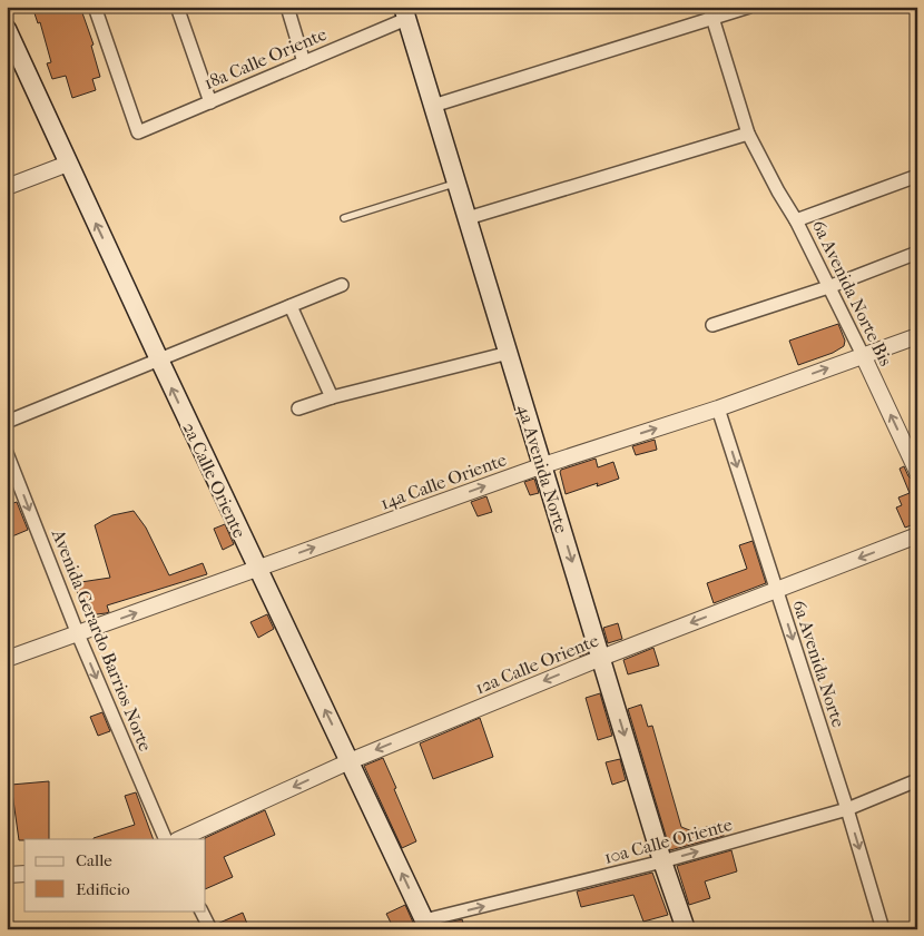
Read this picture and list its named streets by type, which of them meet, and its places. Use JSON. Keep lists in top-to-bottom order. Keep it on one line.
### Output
{"streets":{"main road":["4a Avenida Norte","2a Calle Oriente"],"street":["18a Calle Oriente","6a Avenida Norte Bis","14a Calle Oriente","Avenida Gerardo Barrios Norte","12a Calle Oriente","6a Avenida Norte","10a Calle Oriente"]},"crossings":[["18a Calle Oriente","4a Avenida Norte"],["6a Avenida Norte Bis","14a Calle Oriente"],["4a Avenida Norte","14a Calle Oriente"],["4a Avenida Norte","12a Calle Oriente"],["4a Avenida Norte","10a Calle Oriente"],["2a Calle Oriente","14a Calle Oriente"],["2a Calle Oriente","12a Calle Oriente"],["2a Calle Oriente","10a Calle Oriente"],["14a Calle Oriente","Avenida Gerardo Barrios Norte"],["14a Calle Oriente","6a Avenida Norte"],["12a Calle Oriente","6a Avenida Norte"],["6a Avenida Norte","10a Calle Oriente"]],"one_way":["4a Avenida Norte","2a Calle Oriente","Avenida Gerardo Barrios Norte","12a Calle Oriente","6a Avenida Norte","10a Calle Oriente"],"legend":["Calle","Edificio"]}
